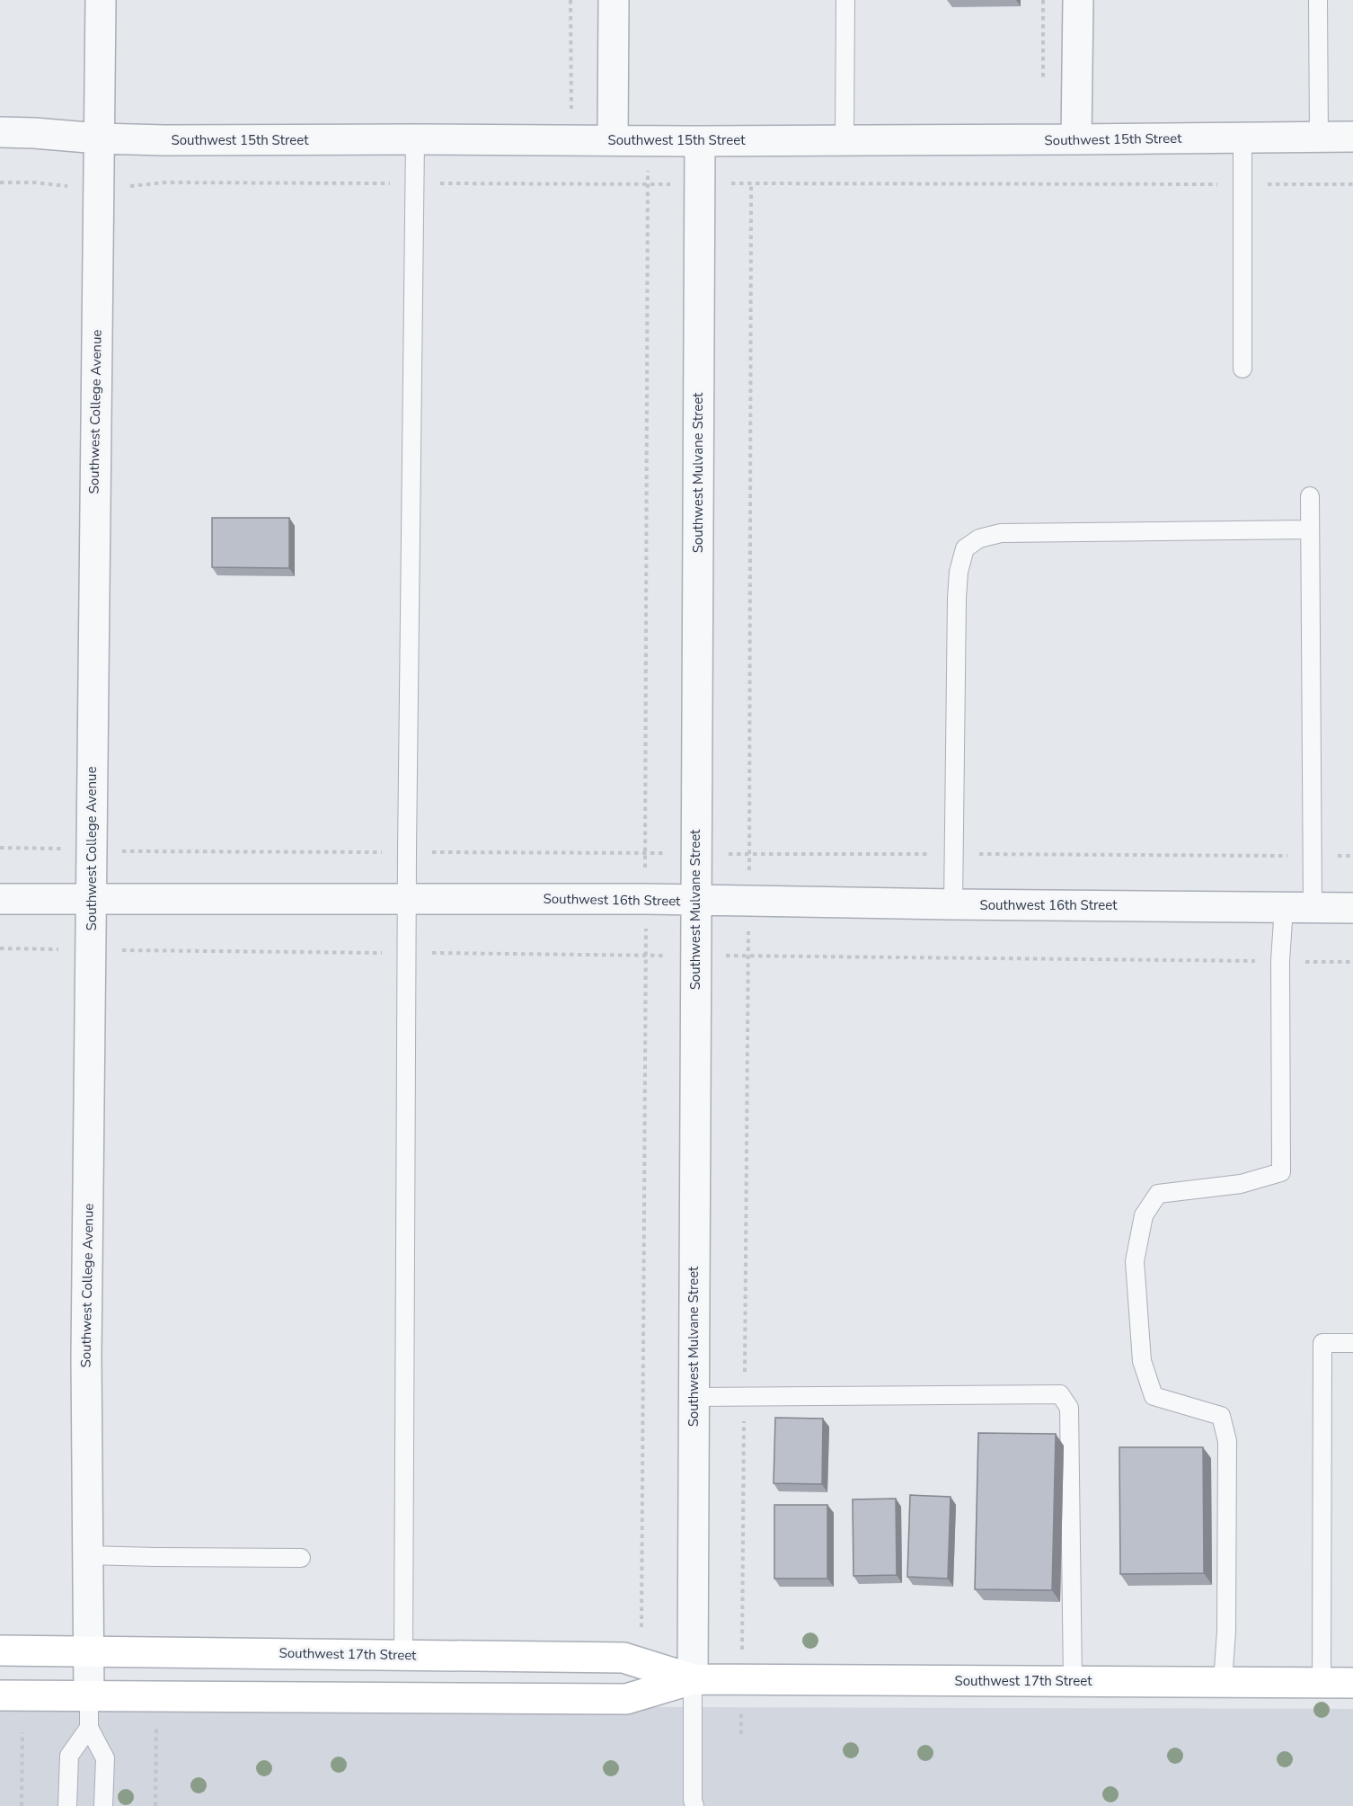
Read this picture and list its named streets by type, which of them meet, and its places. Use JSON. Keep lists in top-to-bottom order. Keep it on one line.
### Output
{"streets":{"main road":["Southwest 17th Street"],"street":["Southwest 15th Street","Southwest College Avenue","Southwest Mulvane Street","Southwest 16th Street"]},"crossings":[["Southwest 15th Street","Southwest College Avenue"],["Southwest 15th Street","Southwest Mulvane Street"],["Southwest College Avenue","Southwest 16th Street"],["Southwest College Avenue","Southwest 17th Street"],["Southwest Mulvane Street","Southwest 16th Street"],["Southwest Mulvane Street","Southwest 17th Street"]]}
